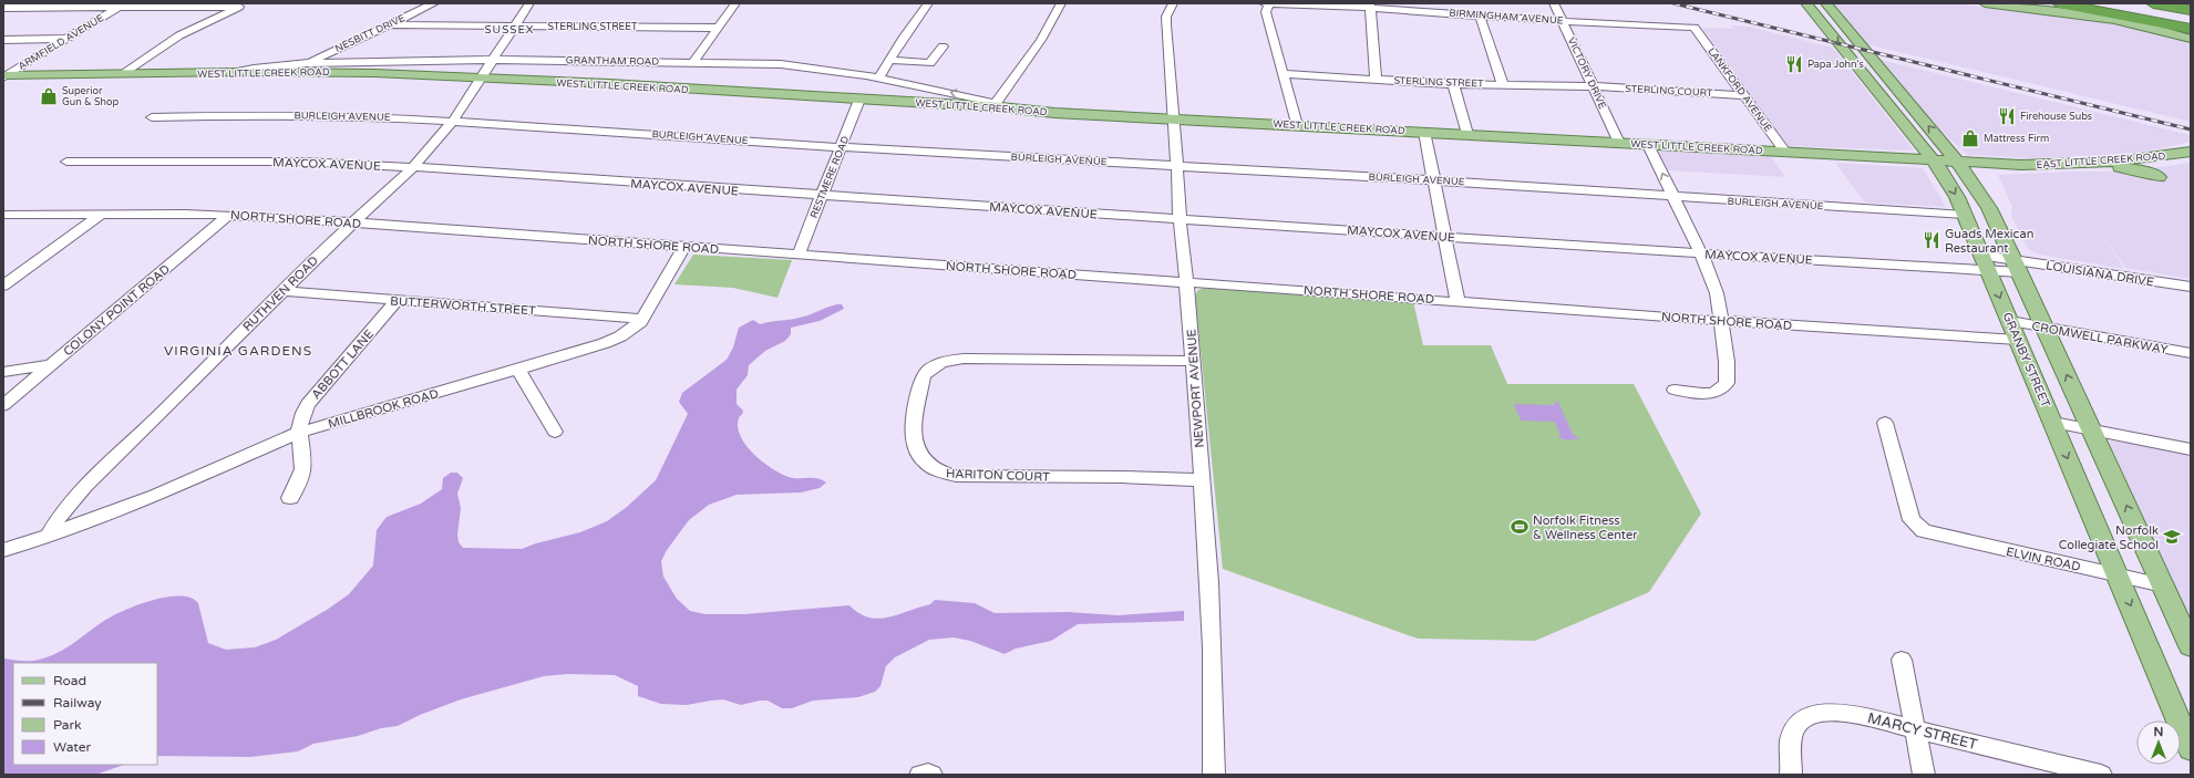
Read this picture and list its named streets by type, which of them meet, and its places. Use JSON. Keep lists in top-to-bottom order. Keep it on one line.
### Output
{"streets":{"main road":["WEST LITTLE CREEK ROAD","EAST LITTLE CREEK ROAD","GRANBY STREET"],"street":["BIRMINGHAM AVENUE","STERLING STREET","NESBITT DRIVE","ARMFIELD AVENUE","GRANTHAM ROAD","VICTORY DRIVE","LANKFORD AVENUE","STERLING COURT","BURLEIGH AVENUE","MAYCOX AVENUE","RESTMERE ROAD","NORTH SHORE ROAD","LOUISIANA DRIVE","RUTHVEN ROAD","BUTTERWORTH STREET","COLONY POINT ROAD","CROMWELL PARKWAY","ABBOTT LANE","NEWPORT AVENUE","MILLBROOK ROAD","HARITON COURT","ELVIN ROAD","MARCY STREET"]},"crossings":[["BIRMINGHAM AVENUE","VICTORY DRIVE"],["BIRMINGHAM AVENUE","LANKFORD AVENUE"],["STERLING STREET","NESBITT DRIVE"],["STERLING STREET","VICTORY DRIVE"],["STERLING STREET","STERLING COURT"],["STERLING STREET","RUTHVEN ROAD"],["NESBITT DRIVE","GRANTHAM ROAD"],["ARMFIELD AVENUE","WEST LITTLE CREEK ROAD"],["GRANTHAM ROAD","WEST LITTLE CREEK ROAD"],["GRANTHAM ROAD","RUTHVEN ROAD"],["WEST LITTLE CREEK ROAD","VICTORY DRIVE"],["WEST LITTLE CREEK ROAD","LANKFORD AVENUE"],["WEST LITTLE CREEK ROAD","EAST LITTLE CREEK ROAD"],["WEST LITTLE CREEK ROAD","RESTMERE ROAD"],["WEST LITTLE CREEK ROAD","RUTHVEN ROAD"],["WEST LITTLE CREEK ROAD","GRANBY STREET"],["WEST LITTLE CREEK ROAD","NEWPORT AVENUE"],["VICTORY DRIVE","STERLING COURT"],["LANKFORD AVENUE","STERLING COURT"],["BURLEIGH AVENUE","RESTMERE ROAD"],["BURLEIGH AVENUE","RUTHVEN ROAD"],["BURLEIGH AVENUE","GRANBY STREET"],["BURLEIGH AVENUE","NEWPORT AVENUE"],["MAYCOX AVENUE","RESTMERE ROAD"],["MAYCOX AVENUE","LOUISIANA DRIVE"],["MAYCOX AVENUE","RUTHVEN ROAD"],["MAYCOX AVENUE","GRANBY STREET"],["MAYCOX AVENUE","NEWPORT AVENUE"],["RESTMERE ROAD","NORTH SHORE ROAD"],["NORTH SHORE ROAD","RUTHVEN ROAD"],["NORTH SHORE ROAD","COLONY POINT ROAD"],["NORTH SHORE ROAD","GRANBY STREET"],["NORTH SHORE ROAD","NEWPORT AVENUE"],["NORTH SHORE ROAD","MILLBROOK ROAD"],["LOUISIANA DRIVE","GRANBY STREET"],["RUTHVEN ROAD","BUTTERWORTH STREET"],["RUTHVEN ROAD","MILLBROOK ROAD"],["BUTTERWORTH STREET","ABBOTT LANE"],["BUTTERWORTH STREET","MILLBROOK ROAD"],["CROMWELL PARKWAY","GRANBY STREET"],["GRANBY STREET","ELVIN ROAD"],["ABBOTT LANE","MILLBROOK ROAD"],["NEWPORT AVENUE","HARITON COURT"]],"districts":["SUSSEX","VIRGINIA GARDENS"],"places":{"restaurant":["Papa John's","Firehouse Subs","Guads Mexican Restaurant"],"shop":["Superior Gun & Shop","Mattress Firm"],"sports":["Norfolk Fitness & Wellness Center"],"school or university":["Norfolk Collegiate School"]},"legend":["Road","Railway","Park","Water"],"north":"top"}
